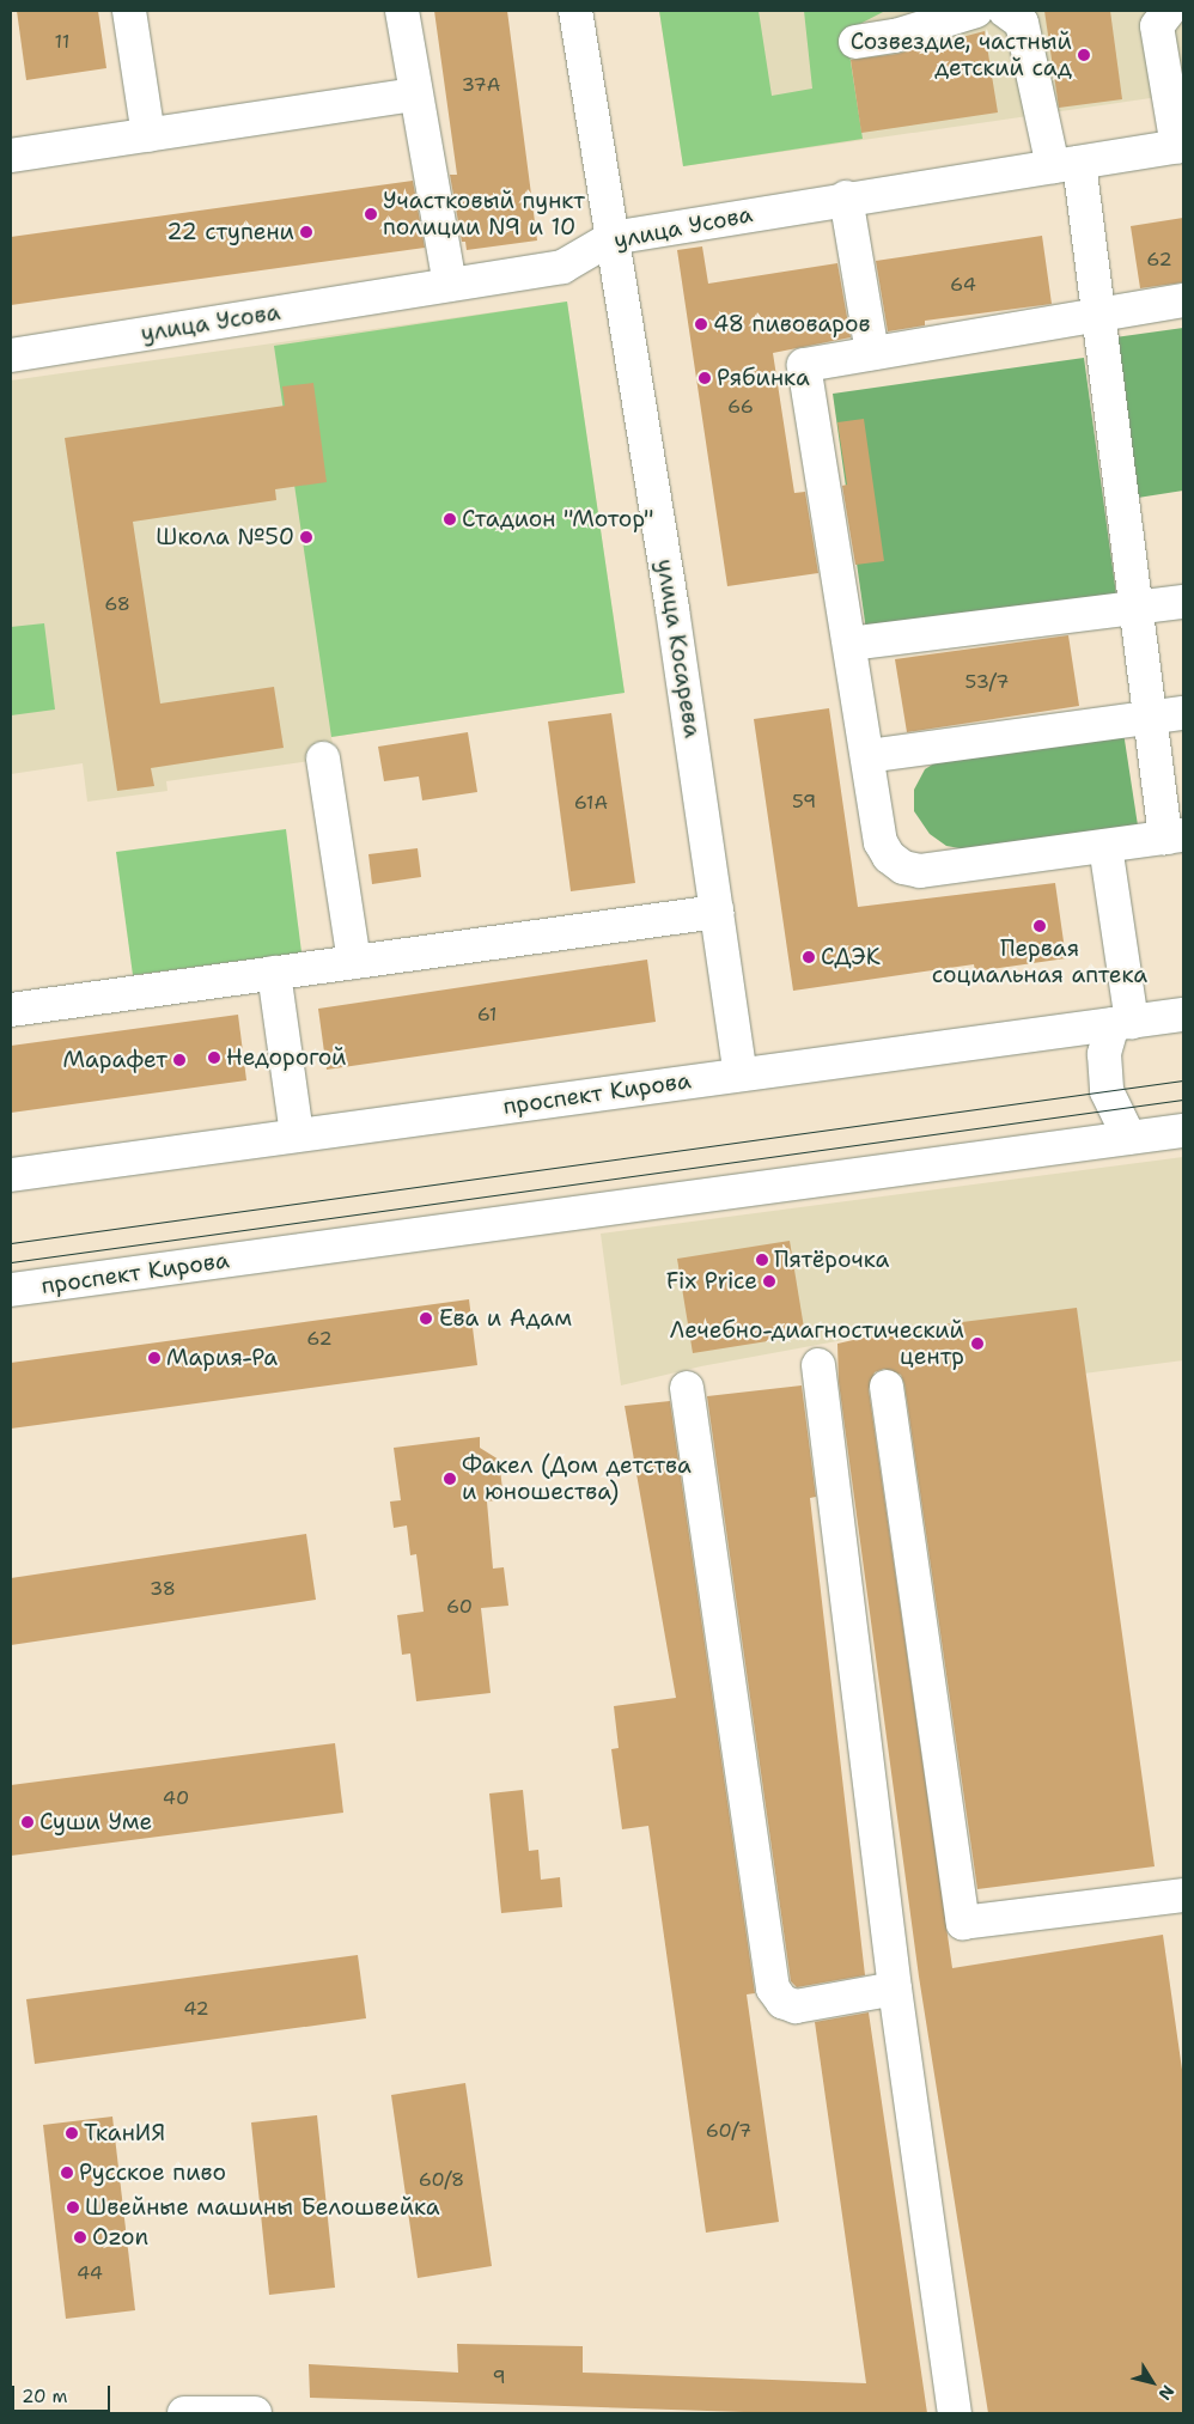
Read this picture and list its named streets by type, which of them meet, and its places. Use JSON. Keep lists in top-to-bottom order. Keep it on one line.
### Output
{"streets":{"main road":["улица Усова","улица Косарева","проспект Кирова"]},"crossings":[["улица Усова","улица Косарева"],["улица Косарева","проспект Кирова"]],"places":["Созвездие, частный детский сад","Участковый пункт полиции N9 и 10","22 ступени","48 пивоваров","Рябинка","Стадион \"Мотор\"","Школа №50","Первая социальная аптека","СДЭК","Недорогой","Марафет","Пятёрочка","Fix Price","Ева и Адам","Лечебно-диагностический центр","Мария-Ра","Факел (Дом детства и юношества)","Суши Уме","ТканИЯ","Русское пиво","Швейные машины Белошвейка","Ozon"],"house_numbers":["11","37А","62","64","66","68","53/7","59","61А","61","62","38","60","40","42","60/7","60/8","44","9"],"scale_bar":"20 m","north":"bottom right"}
